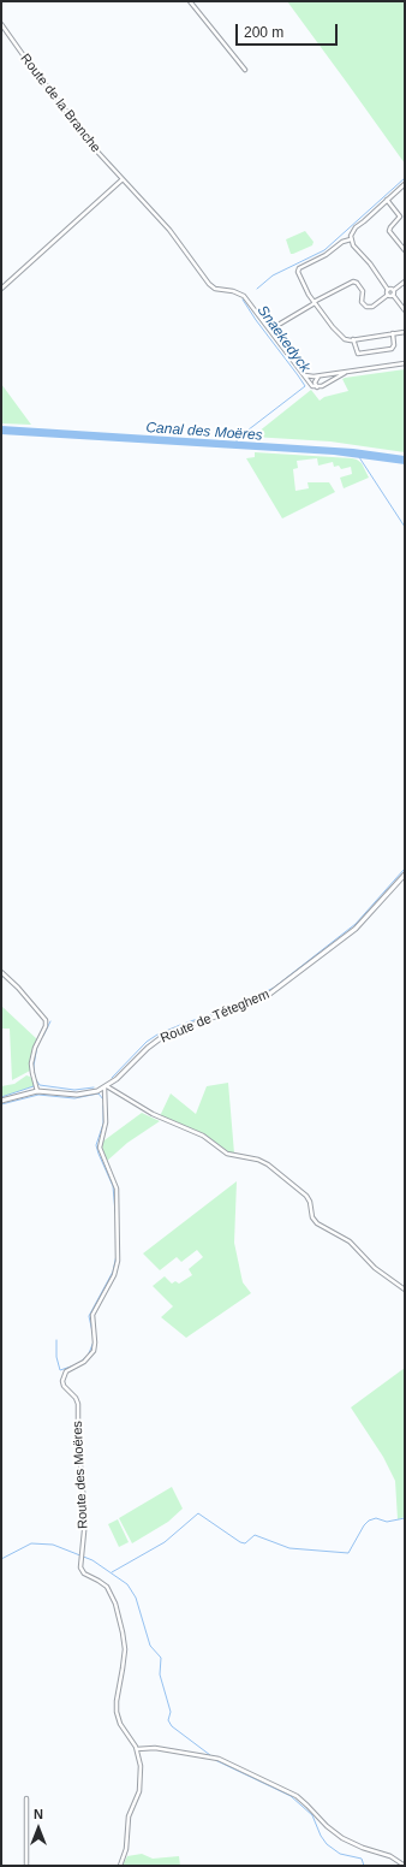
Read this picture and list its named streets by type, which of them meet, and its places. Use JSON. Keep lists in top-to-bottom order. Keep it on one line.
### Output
{"streets":{"main road":["Route de Téteghem"],"street":["Route de la Branche","Route des Moëres"]},"crossings":[["Route de Téteghem","Route des Moëres"]],"water":["Snaekedyck","Canal des Moëres"],"scale_bar":"200 m","north":"top"}
